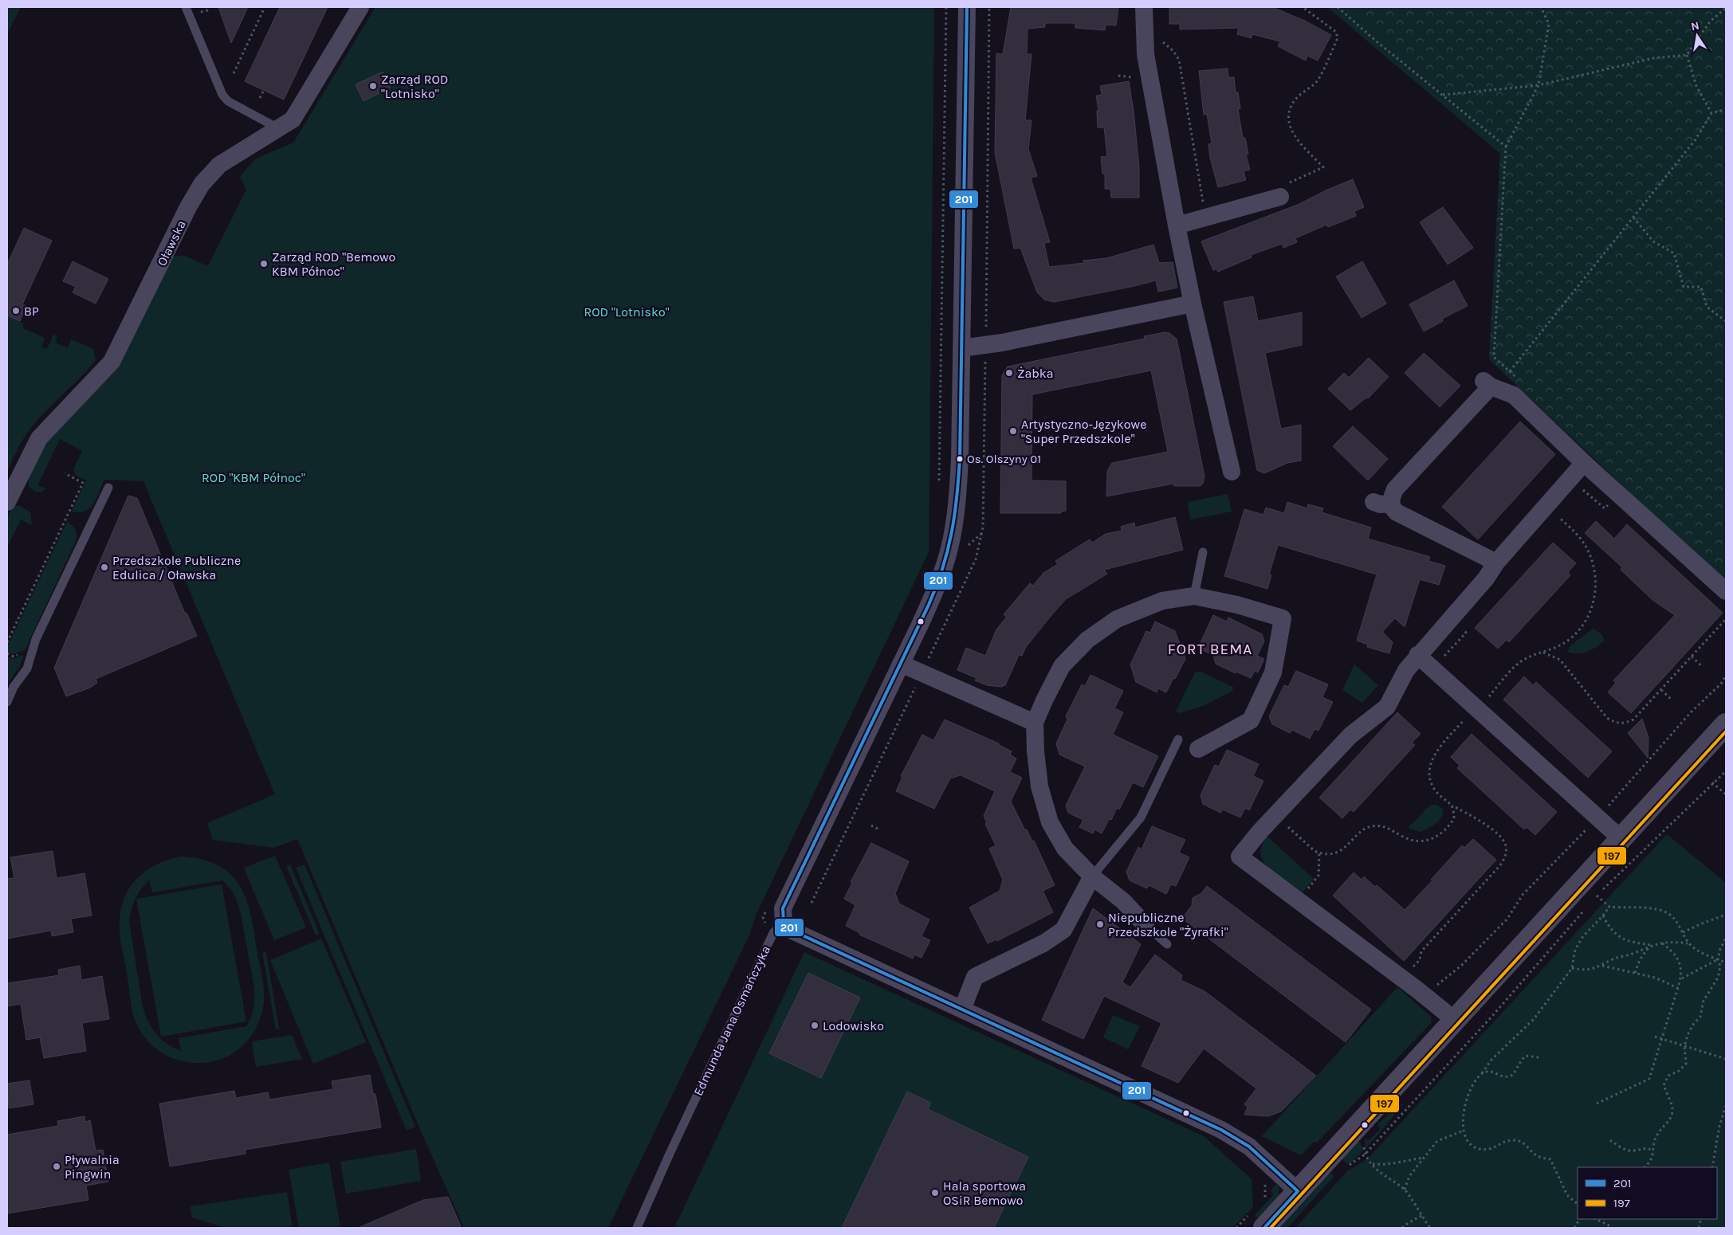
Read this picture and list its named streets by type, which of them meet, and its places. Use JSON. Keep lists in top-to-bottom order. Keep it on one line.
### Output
{"streets":{"street":["Oławska"],"lane":["Edmunda Jana Osmańczyka"]},"districts":["FORT BEMA"],"parks":["ROD \"Lotnisko\"","ROD \"KBM Północ\""],"places":["Zarząd ROD \"Lotnisko\"","Zarząd ROD \"Bemowo KBM Północ\"","BP","Żabka","Artystyczno-Językowe \"Super Przedszkole\"","Os. Olszyny 01","Przedszkole Publiczne Edulica / Oławska","Niepubliczne Przedszkole \"Żyrafki\"","Lodowisko","Pływalnia Pingwin","Hala sportowa OSiR Bemowo"],"lines":["transit line 201","transit line 197"],"legend":["201","197"],"north":"top"}
